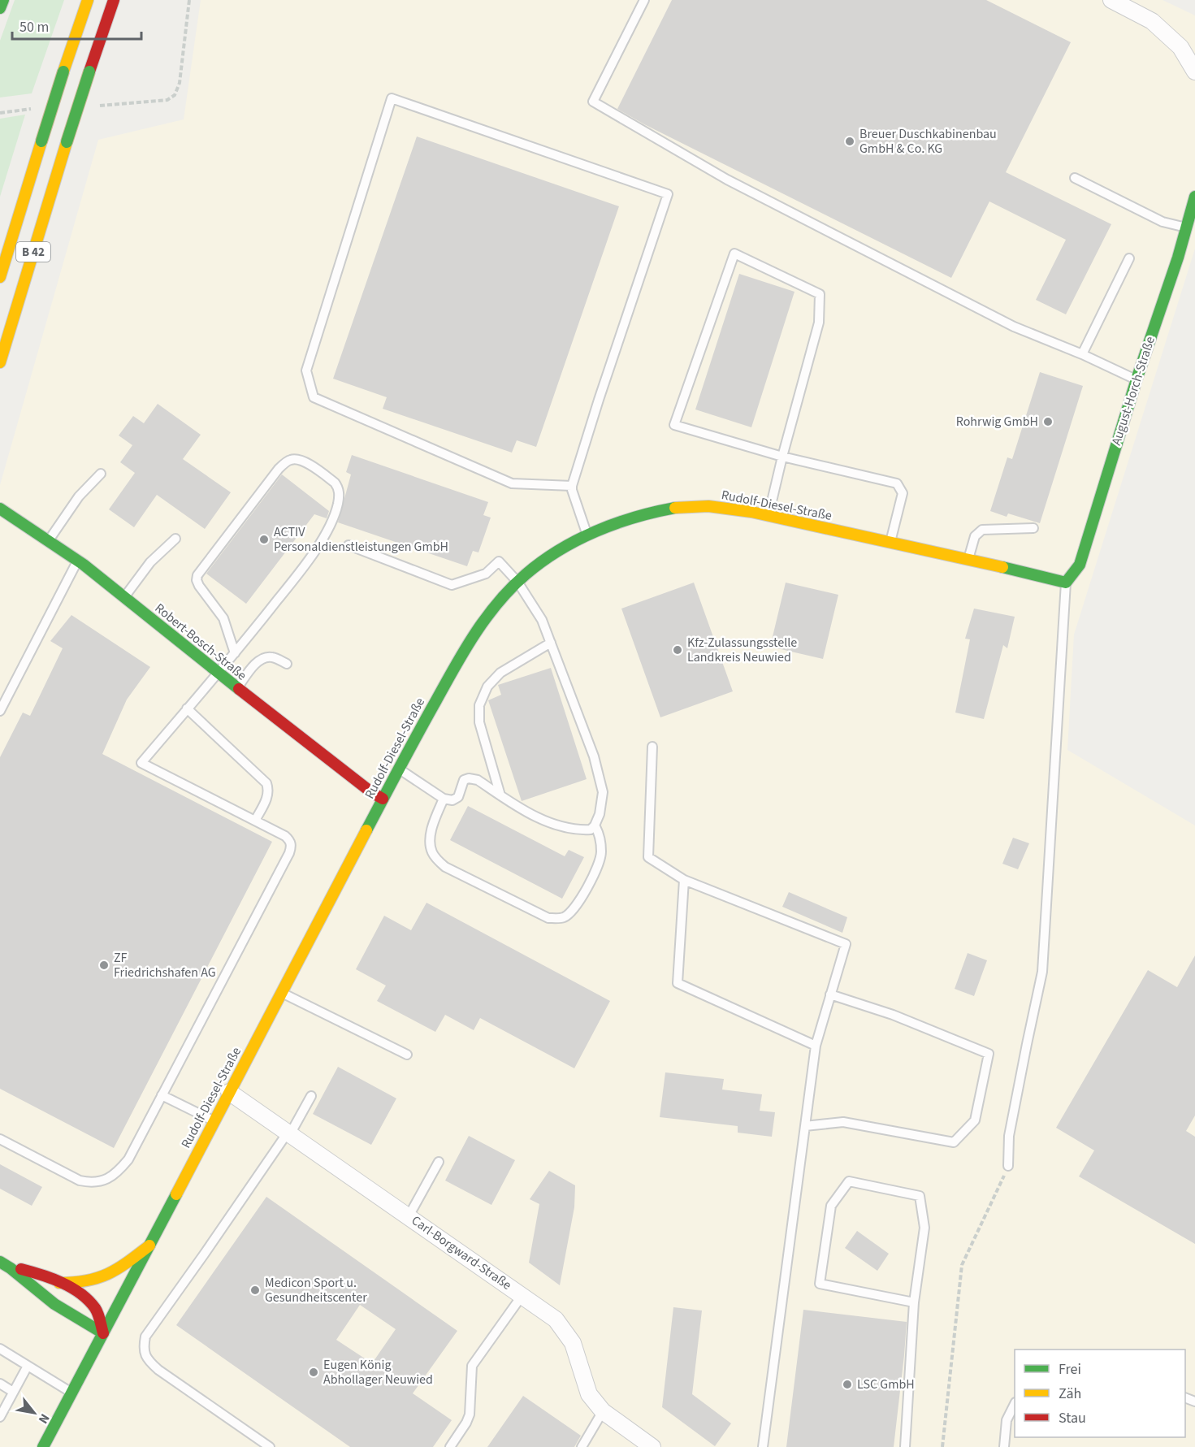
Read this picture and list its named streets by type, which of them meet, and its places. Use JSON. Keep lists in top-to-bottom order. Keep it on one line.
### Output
{"streets":{"main road":["B 42","August-Horch-Straße","Rudolf-Diesel-Straße","Robert-Bosch-Straße"],"street":["Carl-Borgward-Straße"]},"crossings":[["August-Horch-Straße","Rudolf-Diesel-Straße"],["Rudolf-Diesel-Straße","Robert-Bosch-Straße"],["Rudolf-Diesel-Straße","Carl-Borgward-Straße"]],"places":["Breuer Duschkabinenbau GmbH & Co. KG","Rohrwig GmbH","ACTIV Personaldienstleistungen GmbH","Kfz-Zulassungsstelle Landkreis Neuwied","ZF Friedrichshafen AG","Medicon Sport u. Gesundheitscenter","Eugen König Abhollager Neuwied","LSC GmbH"],"legend":["Frei","Zäh","Stau"],"scale_bar":"50 m","north":"bottom right"}
